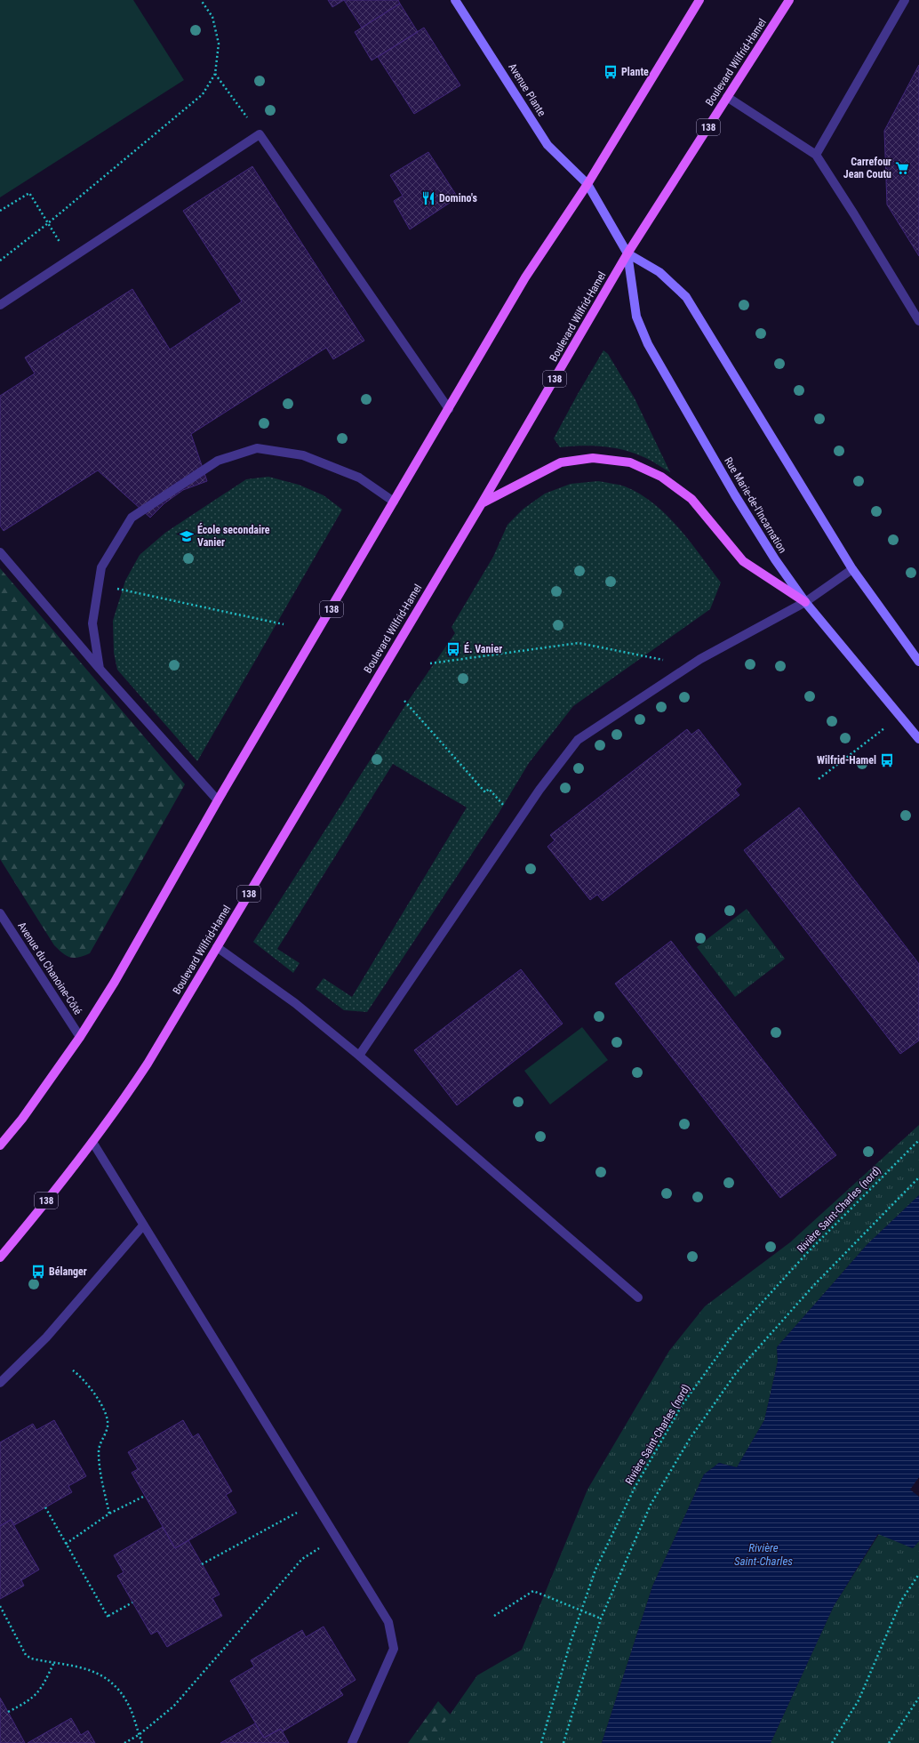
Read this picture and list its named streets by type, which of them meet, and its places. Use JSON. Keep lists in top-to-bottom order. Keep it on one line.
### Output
{"streets":{"main road":["Boulevard Wilfrid-Hamel","Avenue Plante","138","Rue Marie-de-l'Incarnation"],"street":["Avenue du Chanoine-Côté"],"path":["Rivière Saint-Charles (nord)"]},"crossings":[["Boulevard Wilfrid-Hamel","Rue Marie-de-l'Incarnation"],["Avenue Plante","138"],["Avenue Plante","Rue Marie-de-l'Incarnation"],["138","Rue Marie-de-l'Incarnation"],["138","Avenue du Chanoine-Côté"]],"water":["Rivière Saint-Charles"],"places":{"bus stop":["Plante","É. Vanier","Wilfrid-Hamel","Bélanger"],"supermarket":["Carrefour Jean Coutu"],"restaurant":["Domino's"],"school or university":["École secondaire Vanier"]}}
